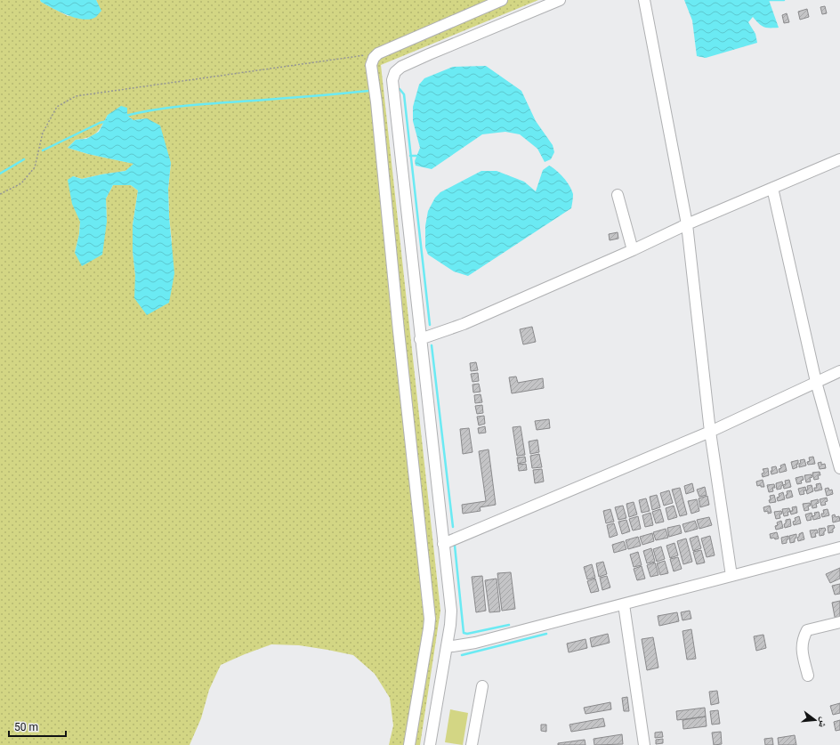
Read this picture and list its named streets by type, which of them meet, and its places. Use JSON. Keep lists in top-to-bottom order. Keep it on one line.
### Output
{"scale_bar":"50 m","north":"right"}
